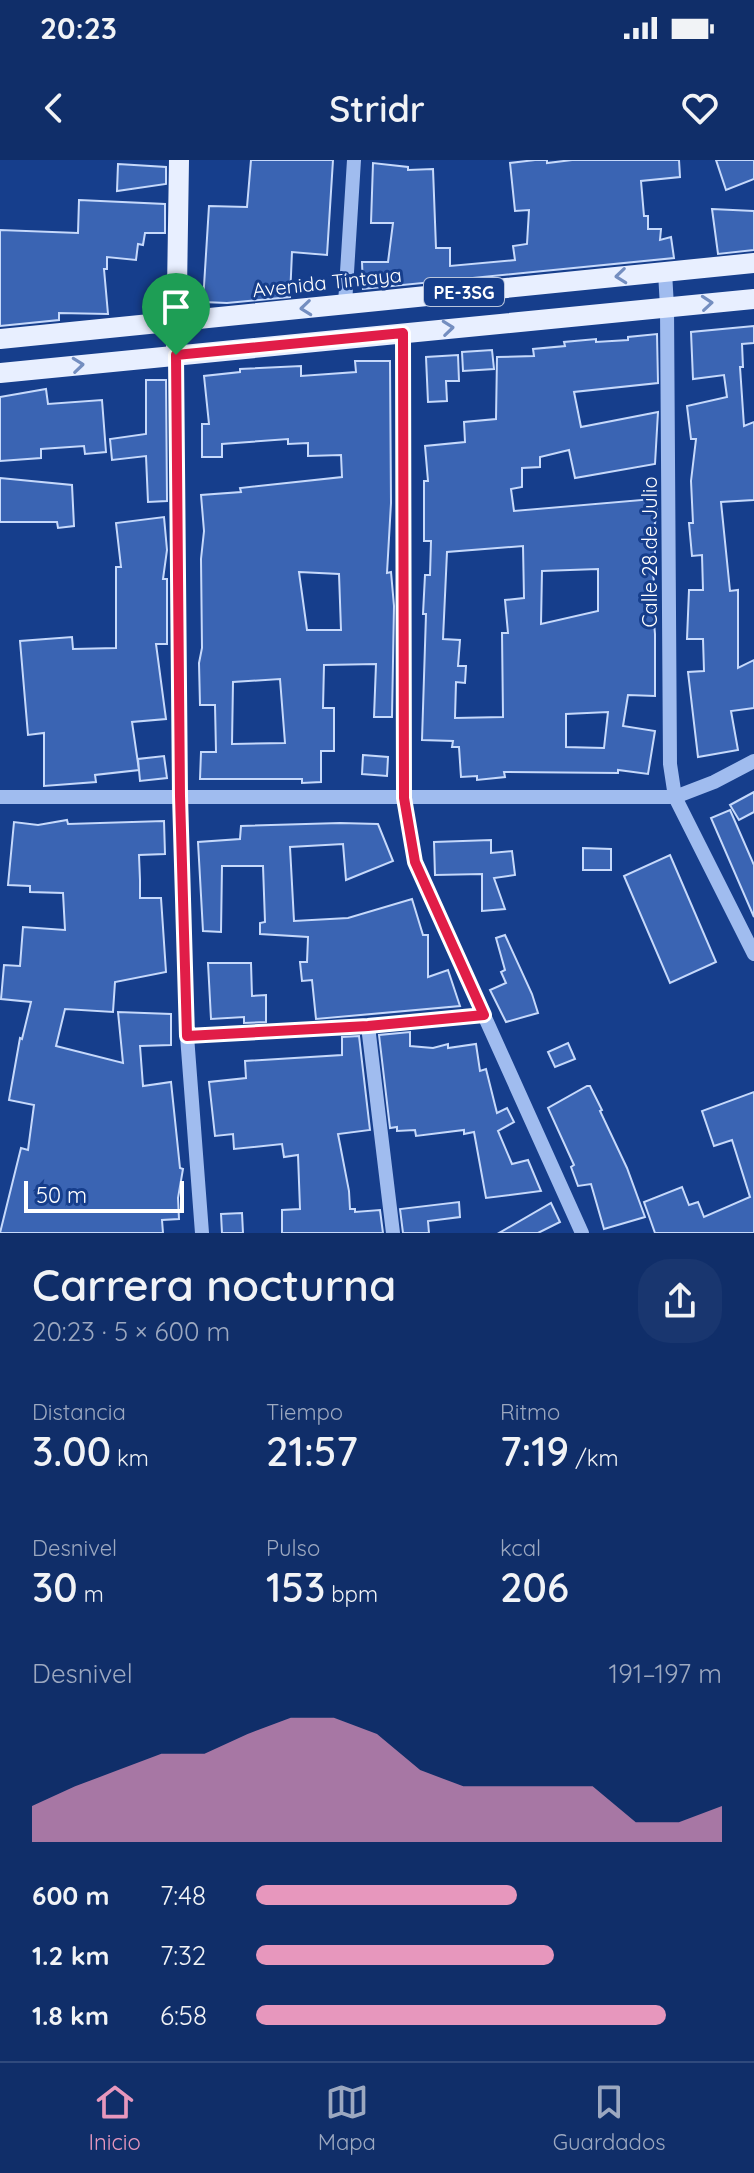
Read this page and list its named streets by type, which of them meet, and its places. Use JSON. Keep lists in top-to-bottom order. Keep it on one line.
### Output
{"streets":{"main road":["Avenida Tintaya","PE-3SG"],"street":["Calle 28 de Julio"]},"crossings":[["Avenida Tintaya","Calle 28 de Julio"],["PE-3SG","Calle 28 de Julio"]],"scale_bar":"50 m","page":{"status":"20:23","header":"Stridr","scale":"50 m","heading":["Carrera nocturna","20:23 · 5 × 600 m"],"stats":[["Distancia","3.00 km"],["Tiempo","21:57"],["Ritmo","7:19 /km"],["Desnivel","30 m"],["Pulso","153 bpm"],["kcal","206"]],"chart":["Desnivel","191–197 m"],"list":[{"name":"600 m","note":"7:48"},{"name":"1.2 km","note":"7:32"},{"name":"1.8 km","note":"6:58"}],"tabs":["Inicio","Mapa","Guardados"]}}
